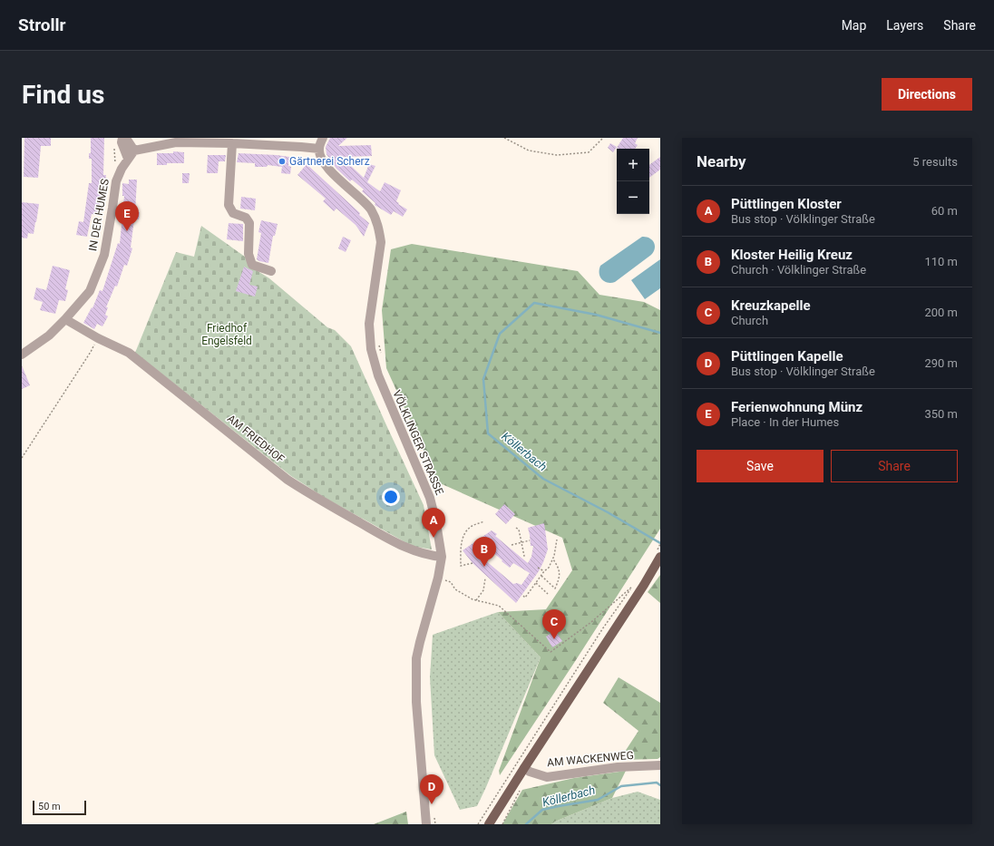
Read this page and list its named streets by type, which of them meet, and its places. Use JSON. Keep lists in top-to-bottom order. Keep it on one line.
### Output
{"streets":{"street":["IN DER HUMES","AM FRIEDHOF","VÖLKLINGER STRASSE","AM WACKENWEG"]},"crossings":[["IN DER HUMES","AM FRIEDHOF"],["AM FRIEDHOF","VÖLKLINGER STRASSE"]],"water":["Köllerbach"],"parks":["Friedhof Engelsfeld"],"places":["Gärtnerei Scherz"],"scale_bar":"50 m","page":{"header":"Strollr","nav":["Map","Layers","Share"],"buttons":["Directions",["Save","Share"]],"title":"Find us","heading":["Nearby","5 results"],"map_buttons":["+","−"],"list":[{"mark":"A","name":"Püttlingen Kloster","note":"Bus stop · Völklinger Straße","value":"60 m"},{"mark":"B","name":"Kloster Heilig Kreuz","note":"Church · Völklinger Straße","value":"110 m"},{"mark":"C","name":"Kreuzkapelle","note":"Church","value":"200 m"},{"mark":"D","name":"Püttlingen Kapelle","note":"Bus stop · Völklinger Straße","value":"290 m"},{"mark":"E","name":"Ferienwohnung Münz","note":"Place · In der Humes","value":"350 m"}],"pins":["E","A","B","C","D"],"scale":"50 m"}}
